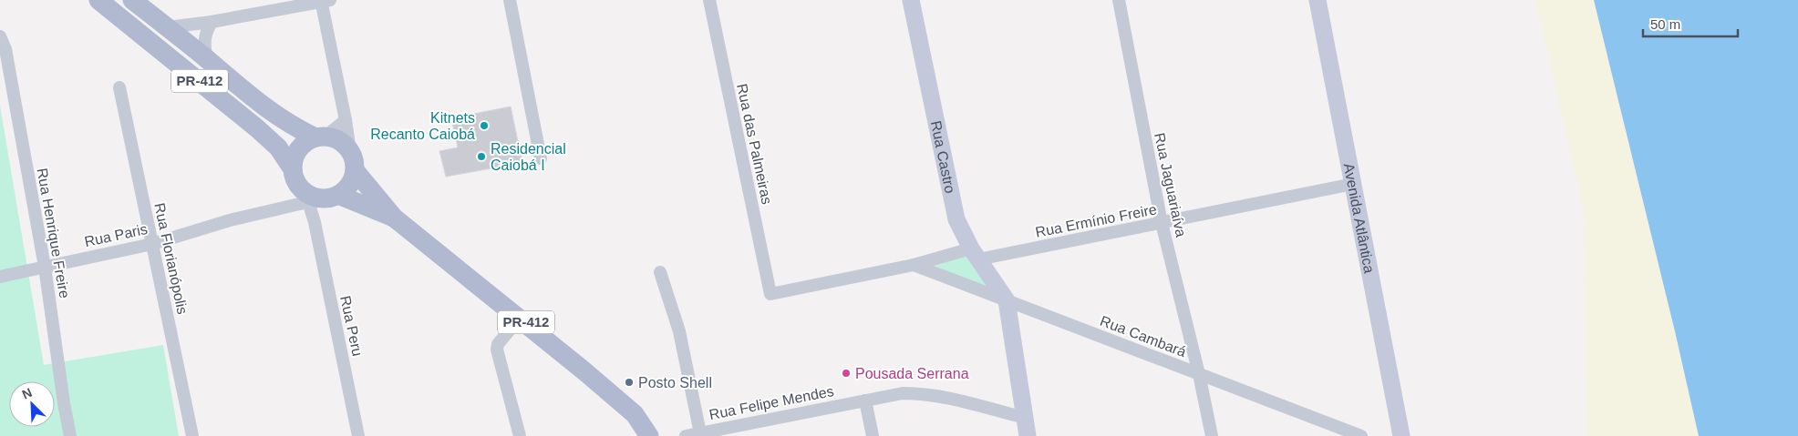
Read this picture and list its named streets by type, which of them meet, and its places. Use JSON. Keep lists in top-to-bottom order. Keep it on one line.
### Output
{"streets":{"main road":["PR-412"],"street":["Rua das Palmeiras","Rua Castro","Rua Jaguariaíva","Avenida Atlântica","Rua Ermínio Freire","Rua Henrique Freire","Rua Paris","Rua Florianópolis","Rua Peru","Rua Cambará","Rua Felipe Mendes"]},"crossings":[["PR-412","Rua Paris"],["PR-412","Rua Peru"],["Rua das Palmeiras","Rua Ermínio Freire"],["Rua Castro","Rua Ermínio Freire"],["Rua Castro","Rua Cambará"],["Rua Jaguariaíva","Rua Ermínio Freire"],["Rua Jaguariaíva","Rua Cambará"],["Avenida Atlântica","Rua Ermínio Freire"],["Rua Ermínio Freire","Rua Cambará"],["Rua Henrique Freire","Rua Paris"],["Rua Paris","Rua Florianópolis"],["Rua Paris","Rua Peru"]],"places":["Kitnets Recanto Caiobá","Residencial Caiobá I","Pousada Serrana","Posto Shell"],"scale_bar":"50 m","north":"top left"}
